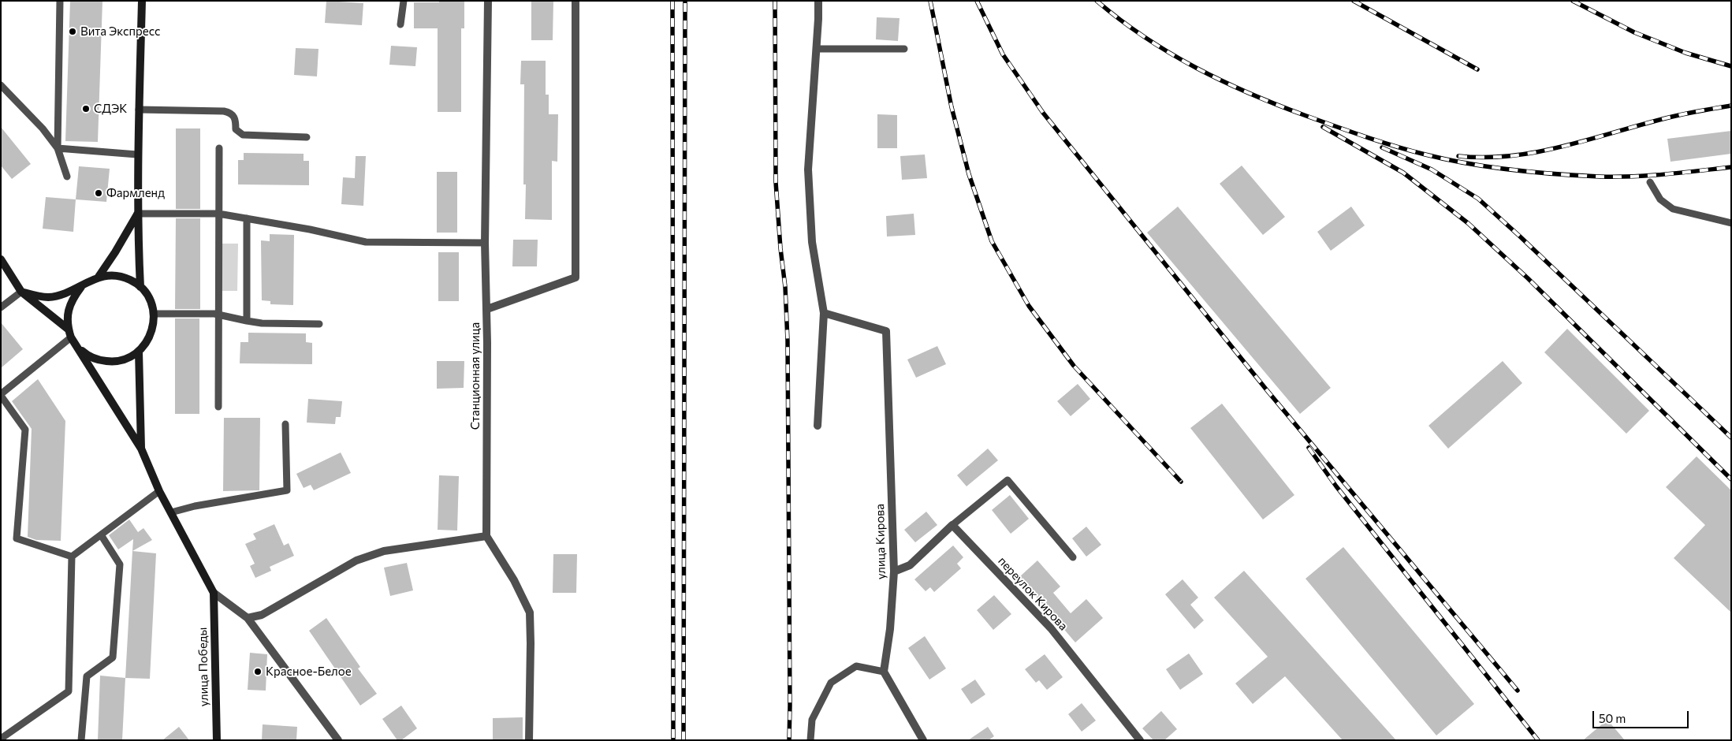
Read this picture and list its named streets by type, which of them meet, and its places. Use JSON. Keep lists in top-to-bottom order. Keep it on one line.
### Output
{"streets":{"street":["Станционная улица","улица Кирова","переулок Кирова","улица Победы"]},"places":["Вита Экспресс","СДЭК","Фармленд","Красное-Белое"],"scale_bar":"50 m"}
